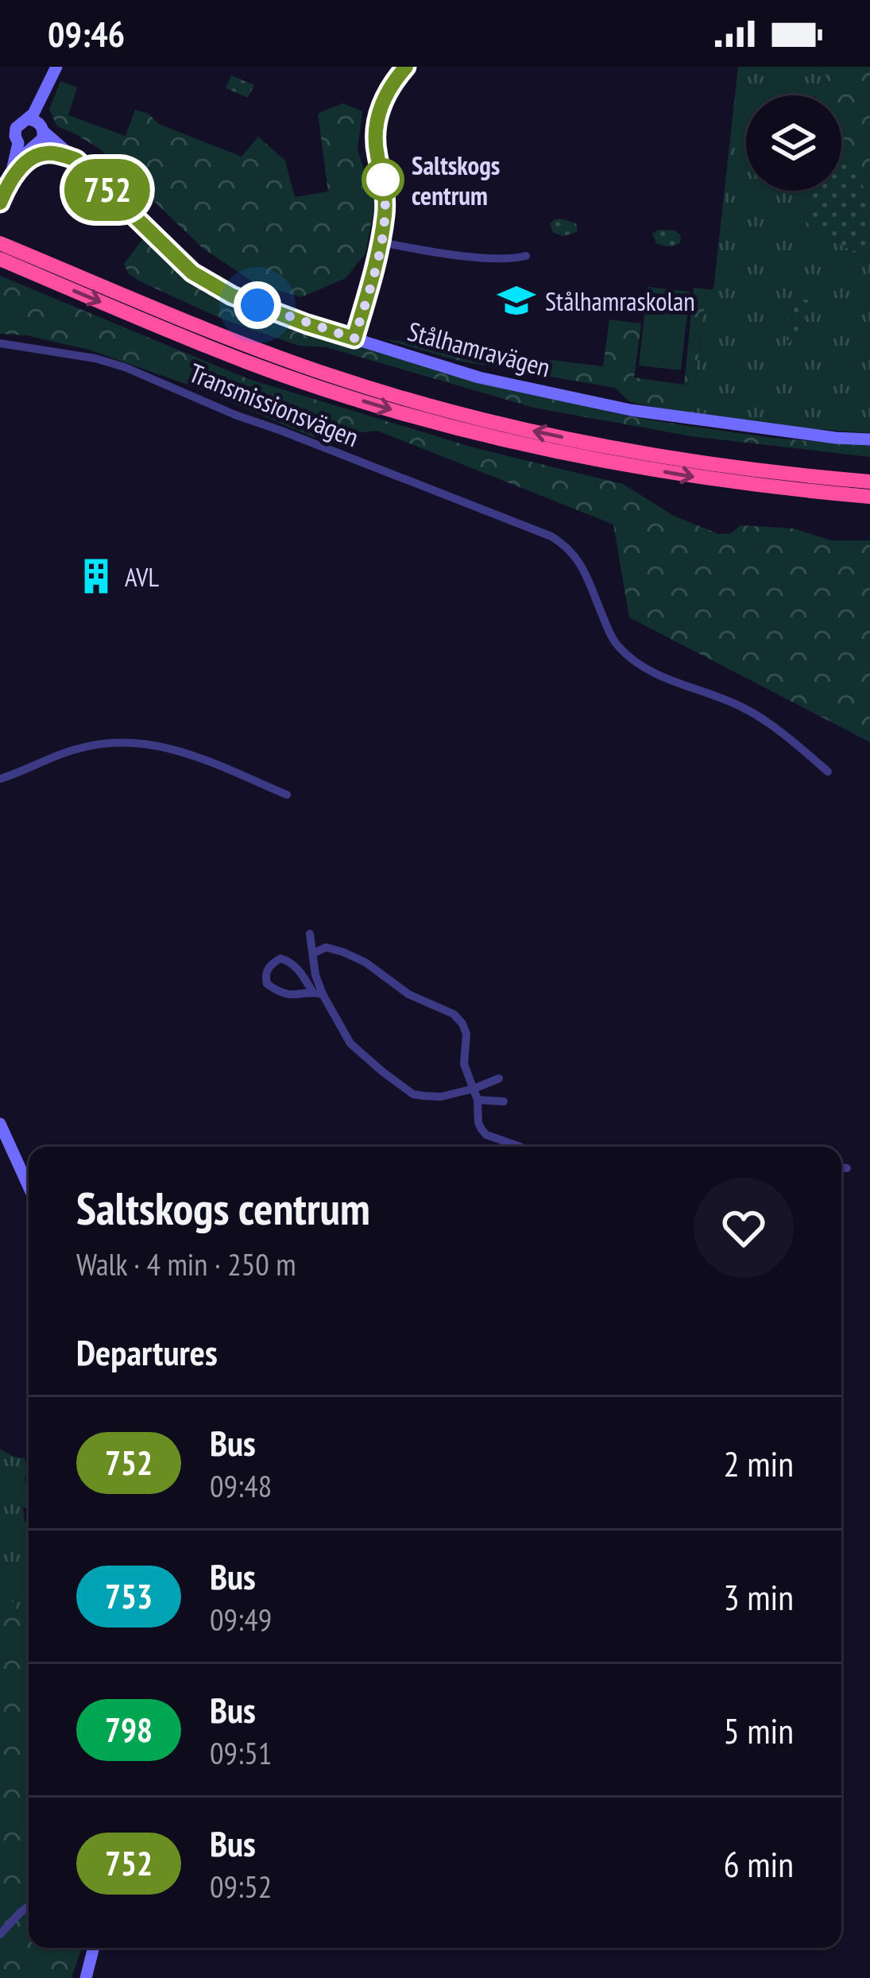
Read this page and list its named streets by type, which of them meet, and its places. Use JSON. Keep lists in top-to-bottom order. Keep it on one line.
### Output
{"streets":{"main road":["Stålhamravägen"],"street":["Transmissionsvägen"]},"places":{"other":["Saltskogs centrum"],"school or university":["Stålhamraskolan"],"building":["AVL"]},"lines":["bus line 752"],"page":{"status":"09:46","on_map":"752","heading":[["Saltskogs centrum","Walk · 4 min · 250 m"],"Departures"],"list":[{"mark":"752","name":"Bus","note":"09:48","value":"2 min"},{"mark":"753","name":"Bus","note":"09:49","value":"3 min"},{"mark":"798","name":"Bus","note":"09:51","value":"5 min"},{"mark":"752","name":"Bus","note":"09:52","value":"6 min"}]}}
